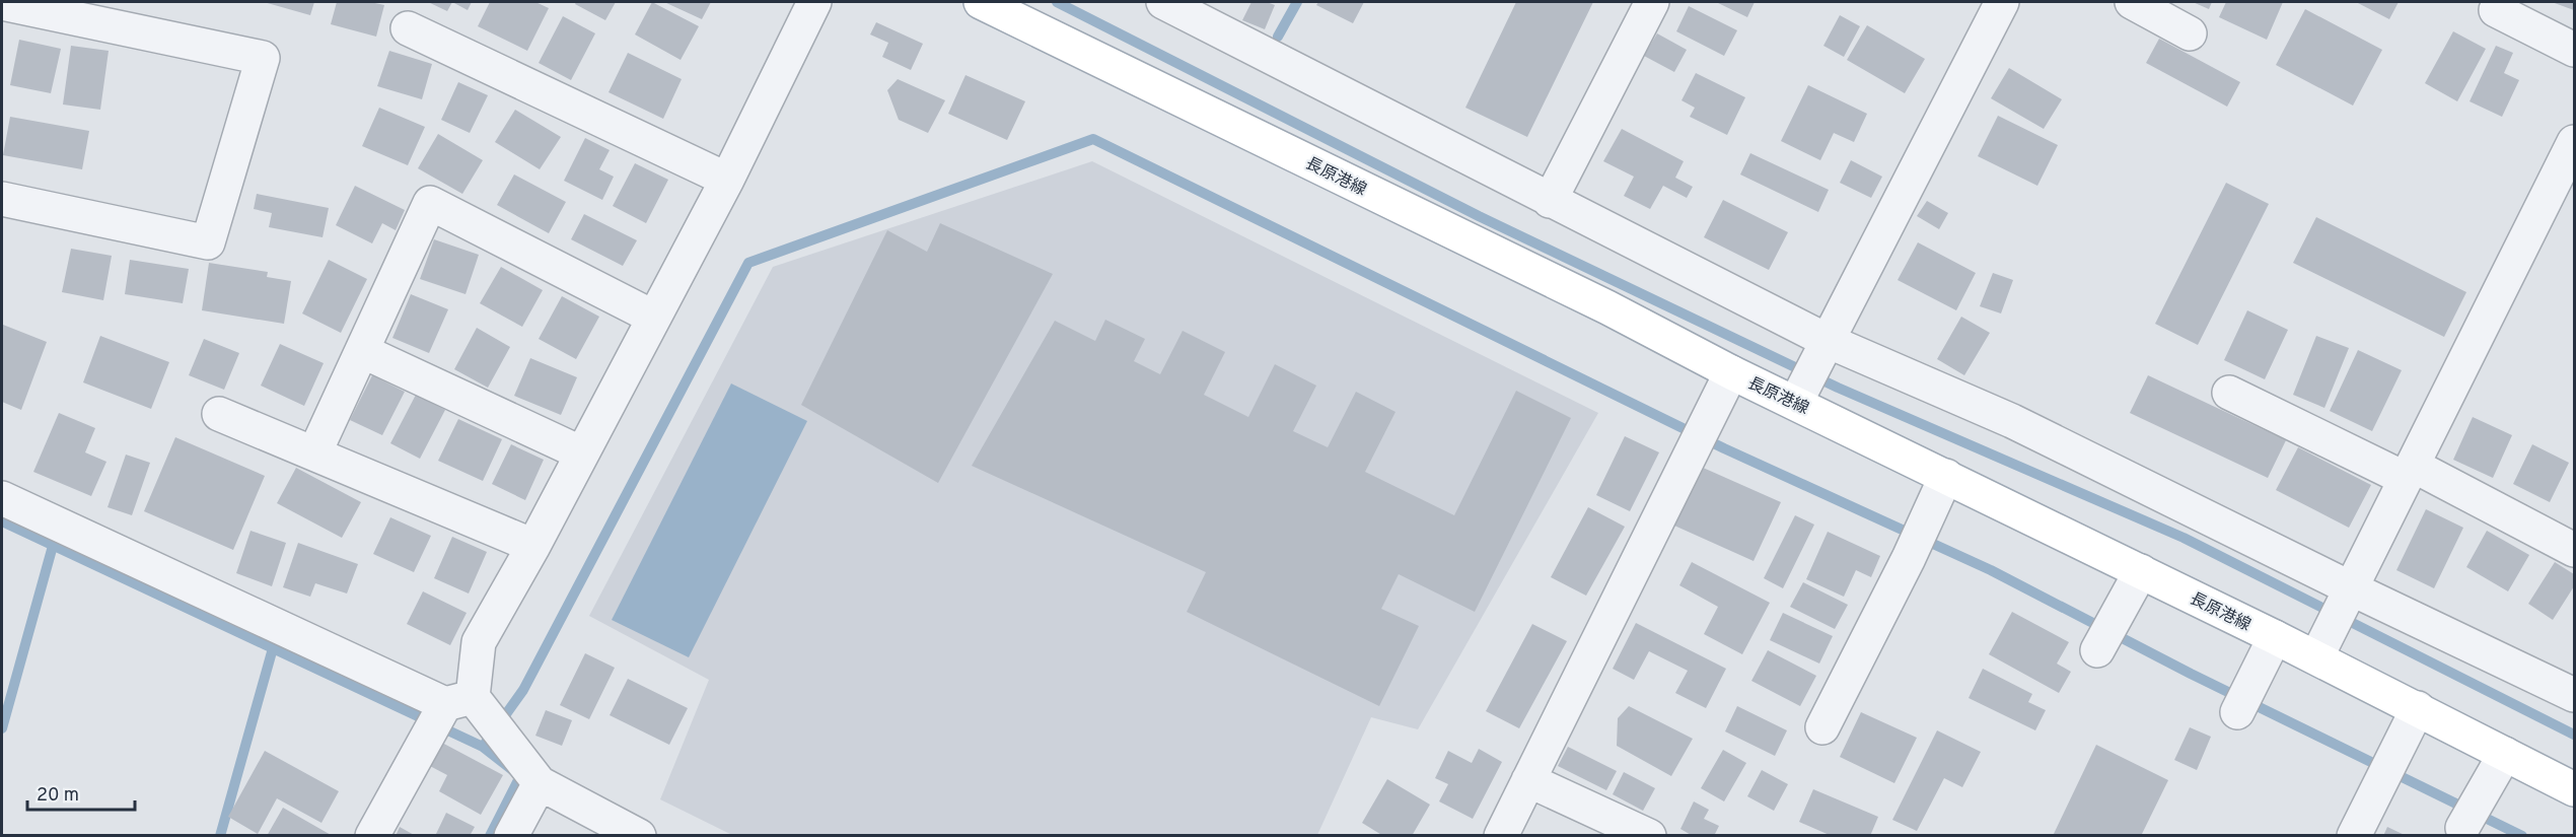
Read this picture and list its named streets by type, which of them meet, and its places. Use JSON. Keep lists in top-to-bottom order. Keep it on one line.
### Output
{"streets":{"main road":["長原港線"]},"scale_bar":"20 m"}
